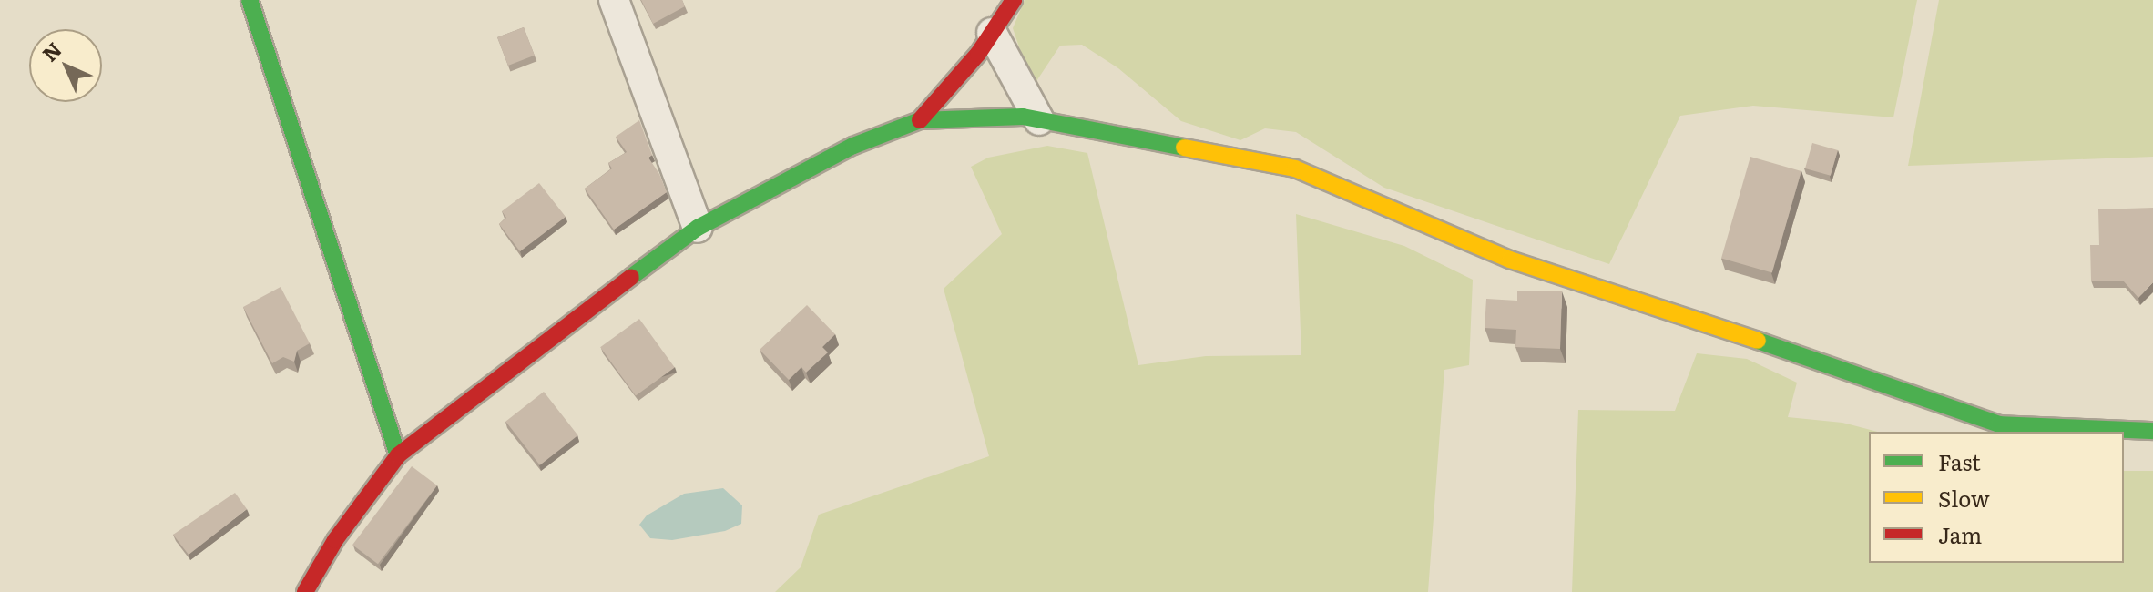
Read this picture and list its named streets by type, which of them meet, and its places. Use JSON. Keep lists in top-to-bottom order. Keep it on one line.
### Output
{"legend":["Fast","Slow","Jam"],"north":"top left"}
